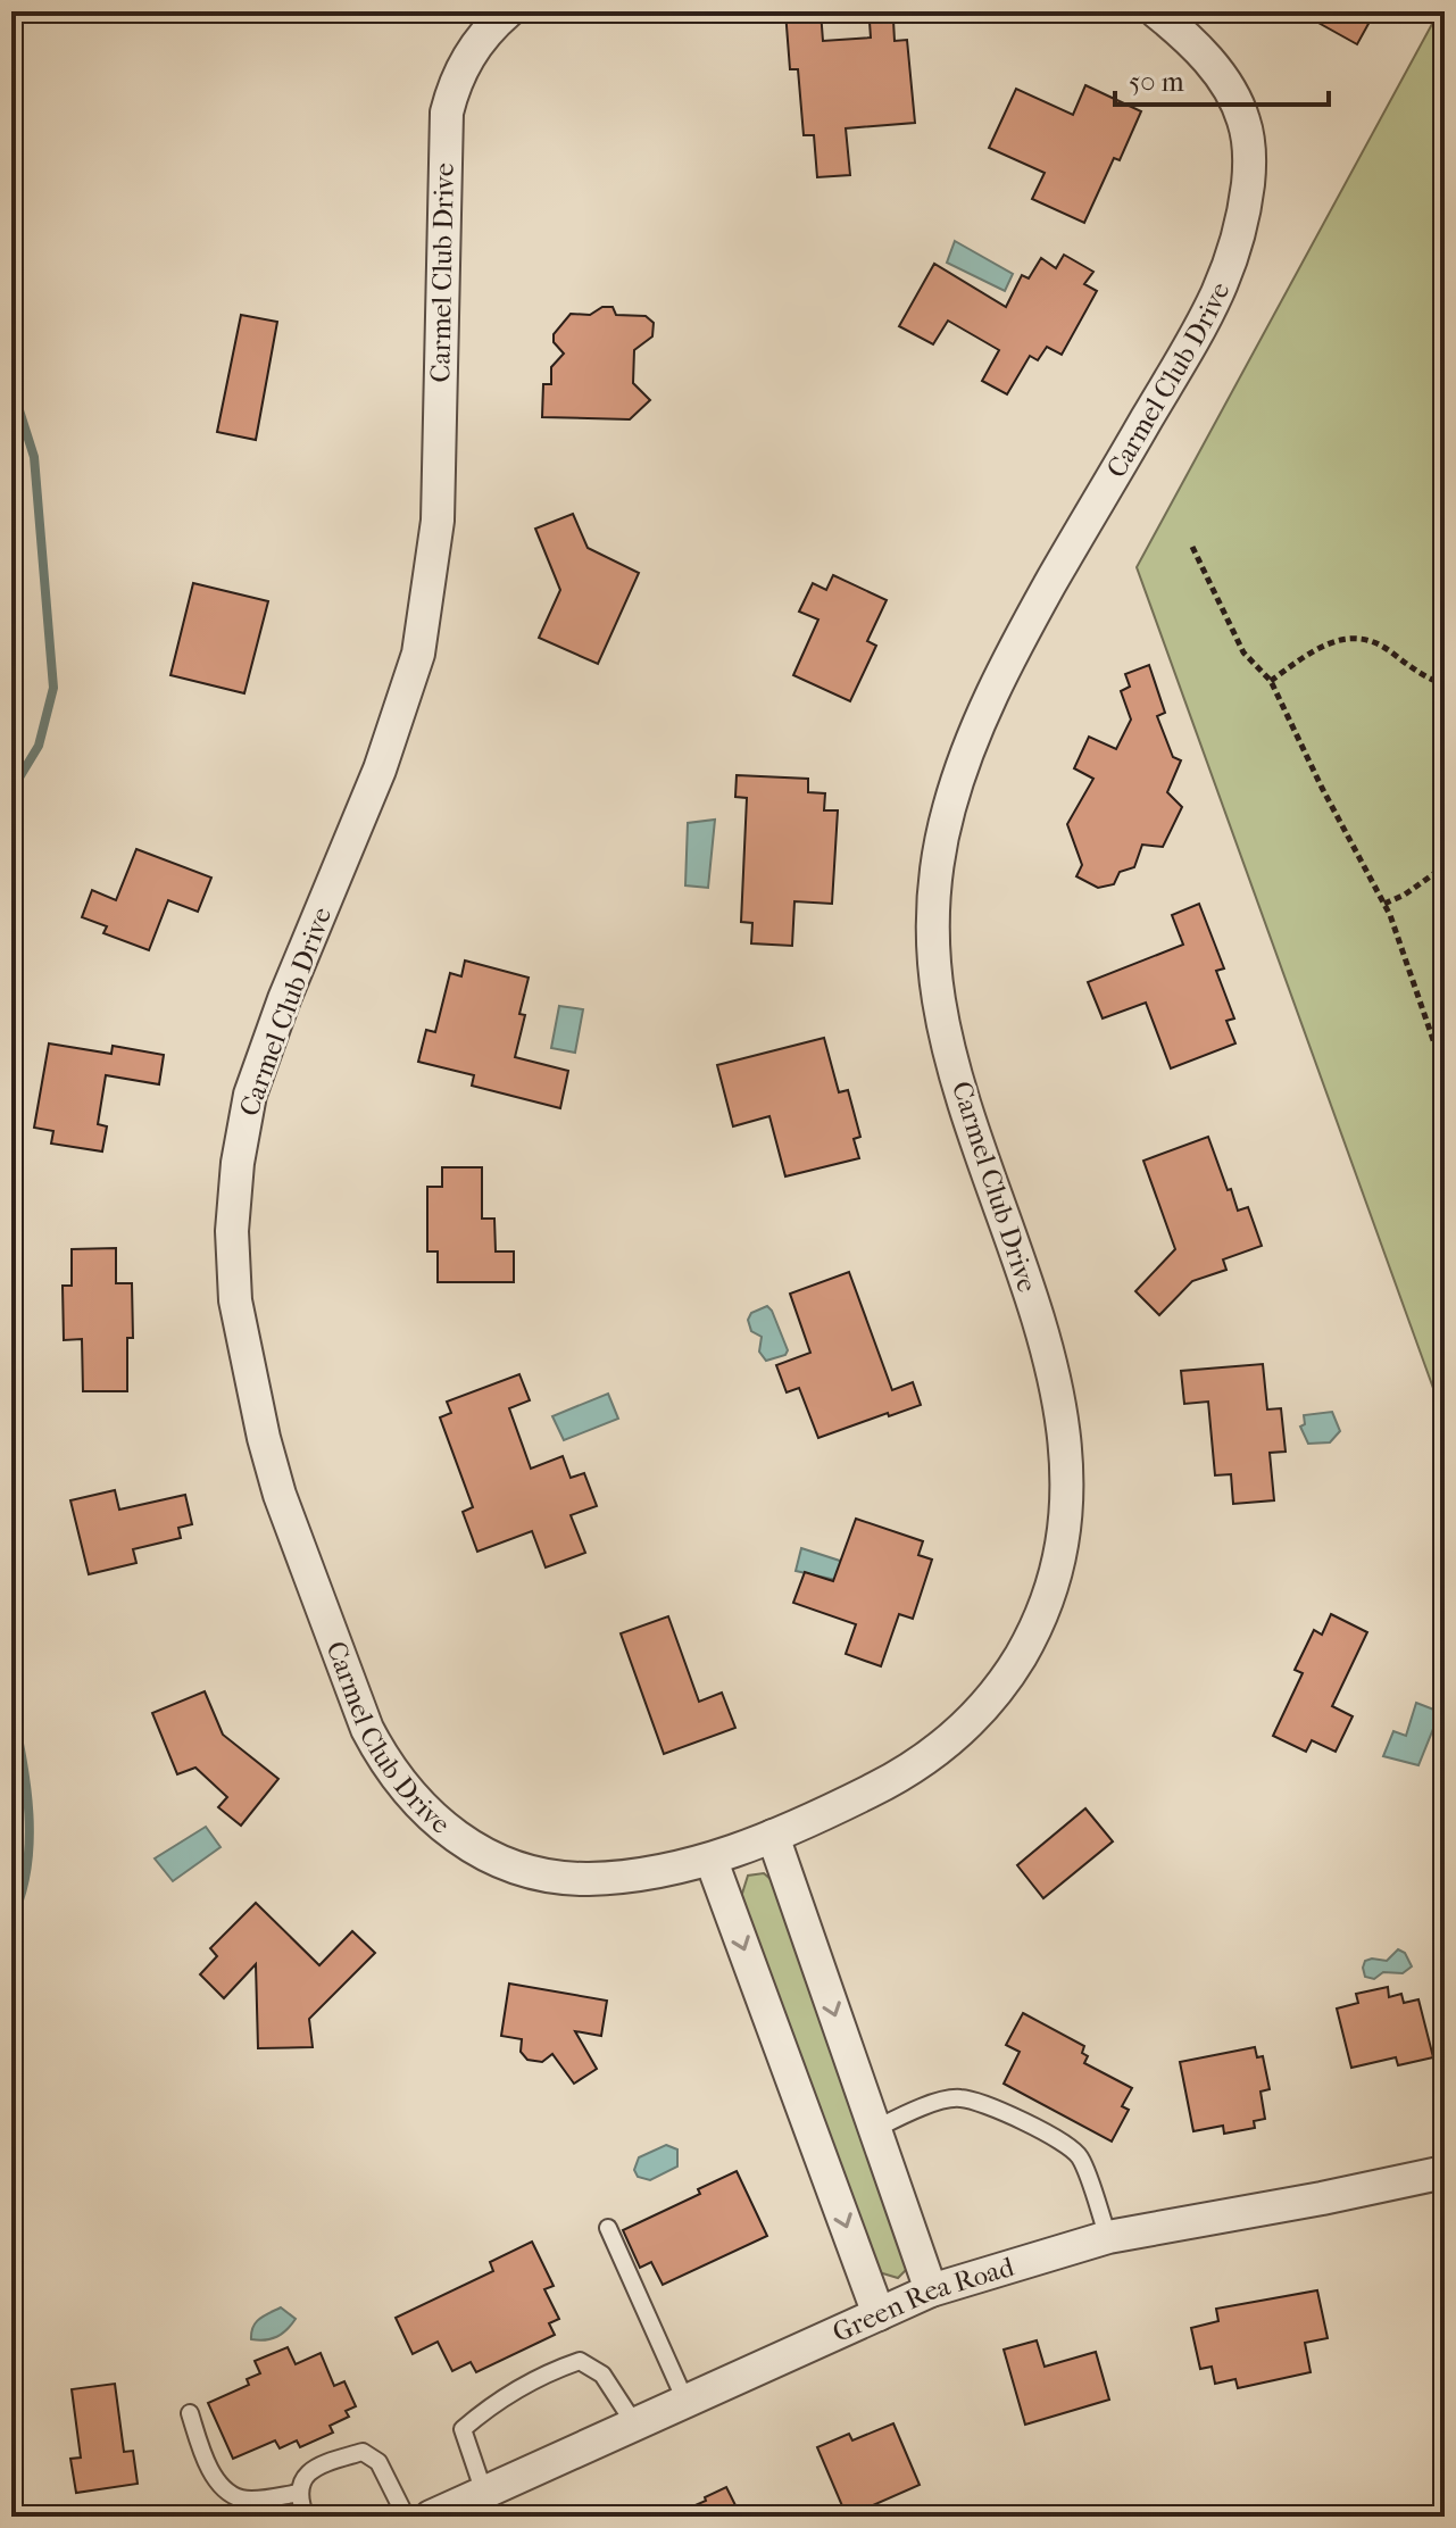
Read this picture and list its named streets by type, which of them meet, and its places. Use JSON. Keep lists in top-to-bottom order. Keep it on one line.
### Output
{"streets":{"street":["Carmel Club Drive","Green Rea Road"]},"scale_bar":"50 m"}
